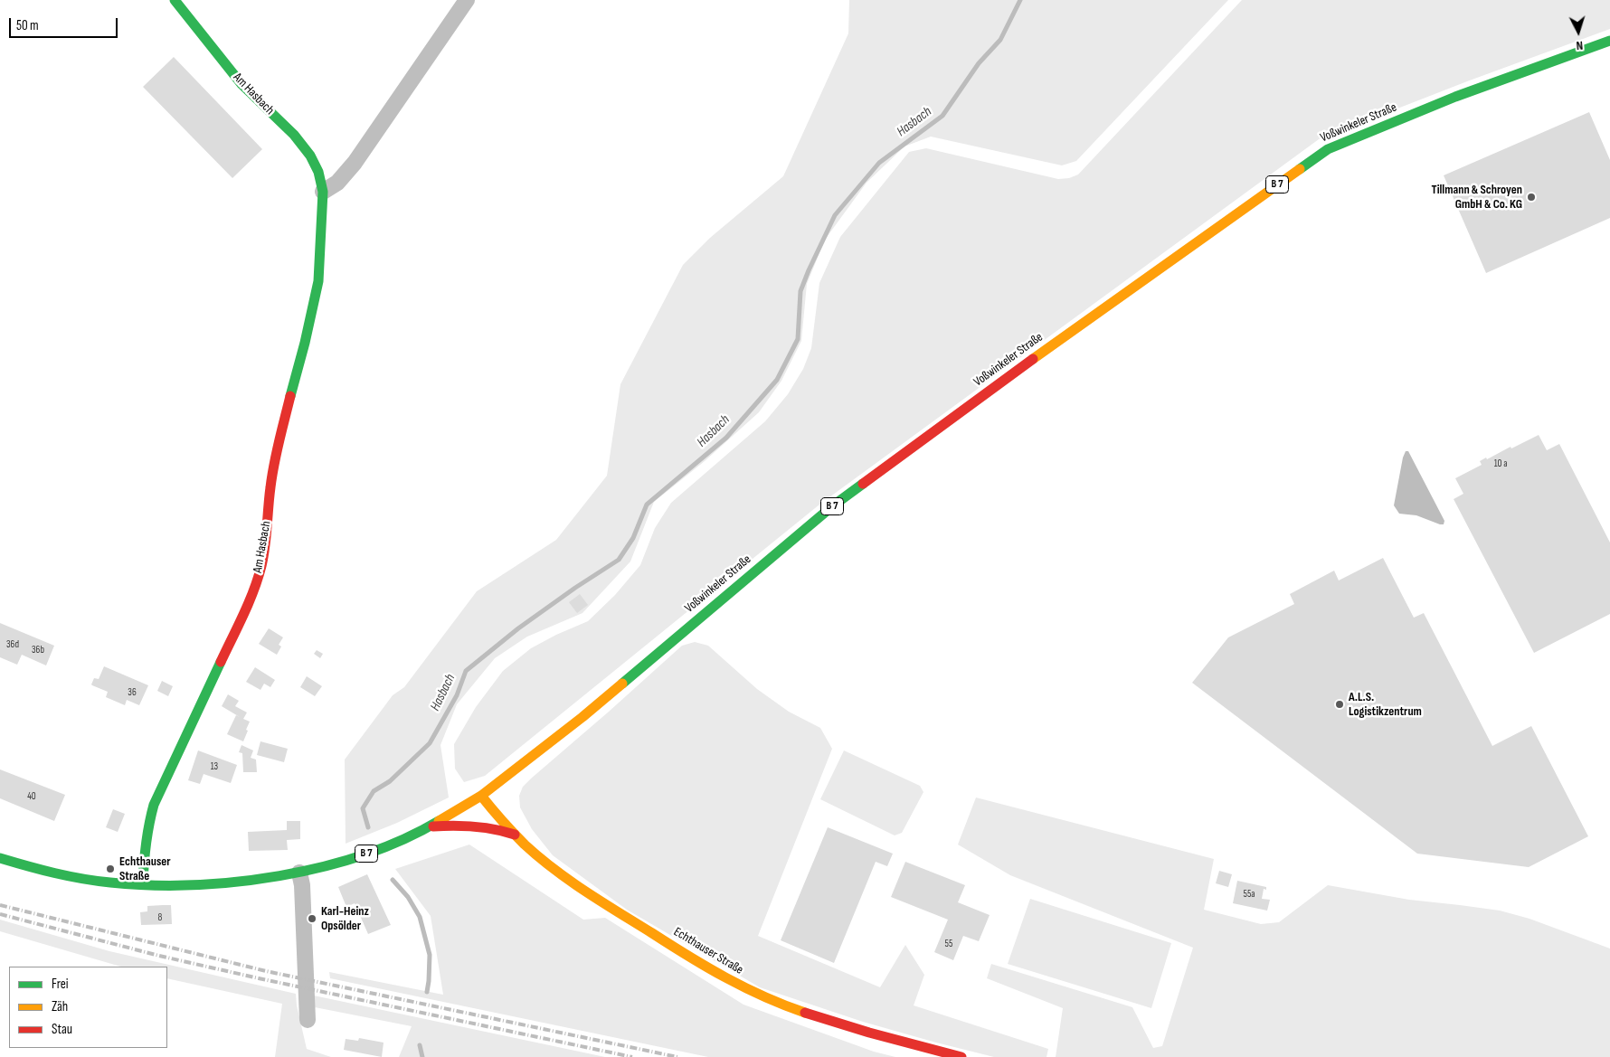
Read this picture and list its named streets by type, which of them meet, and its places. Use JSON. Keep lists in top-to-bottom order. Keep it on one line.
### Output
{"streets":{"main road":["Am Hasbach","Voßwinkeler Straße","B 7","Echthauser Straße"]},"crossings":[["Am Hasbach","B 7"],["Voßwinkeler Straße","B 7"],["Voßwinkeler Straße","Echthauser Straße"],["B 7","Echthauser Straße"]],"water":["Hasbach"],"places":["Tillmann & Schroyen GmbH & Co. KG","A.L.S. Logistikzentrum","Echthauser Straße","Karl-Heinz Opsölder"],"house_numbers":["10 a","36d","36b","36","13","40","55a","8","55"],"legend":["Frei","Zäh","Stau"],"scale_bar":"50 m","north":"bottom"}
